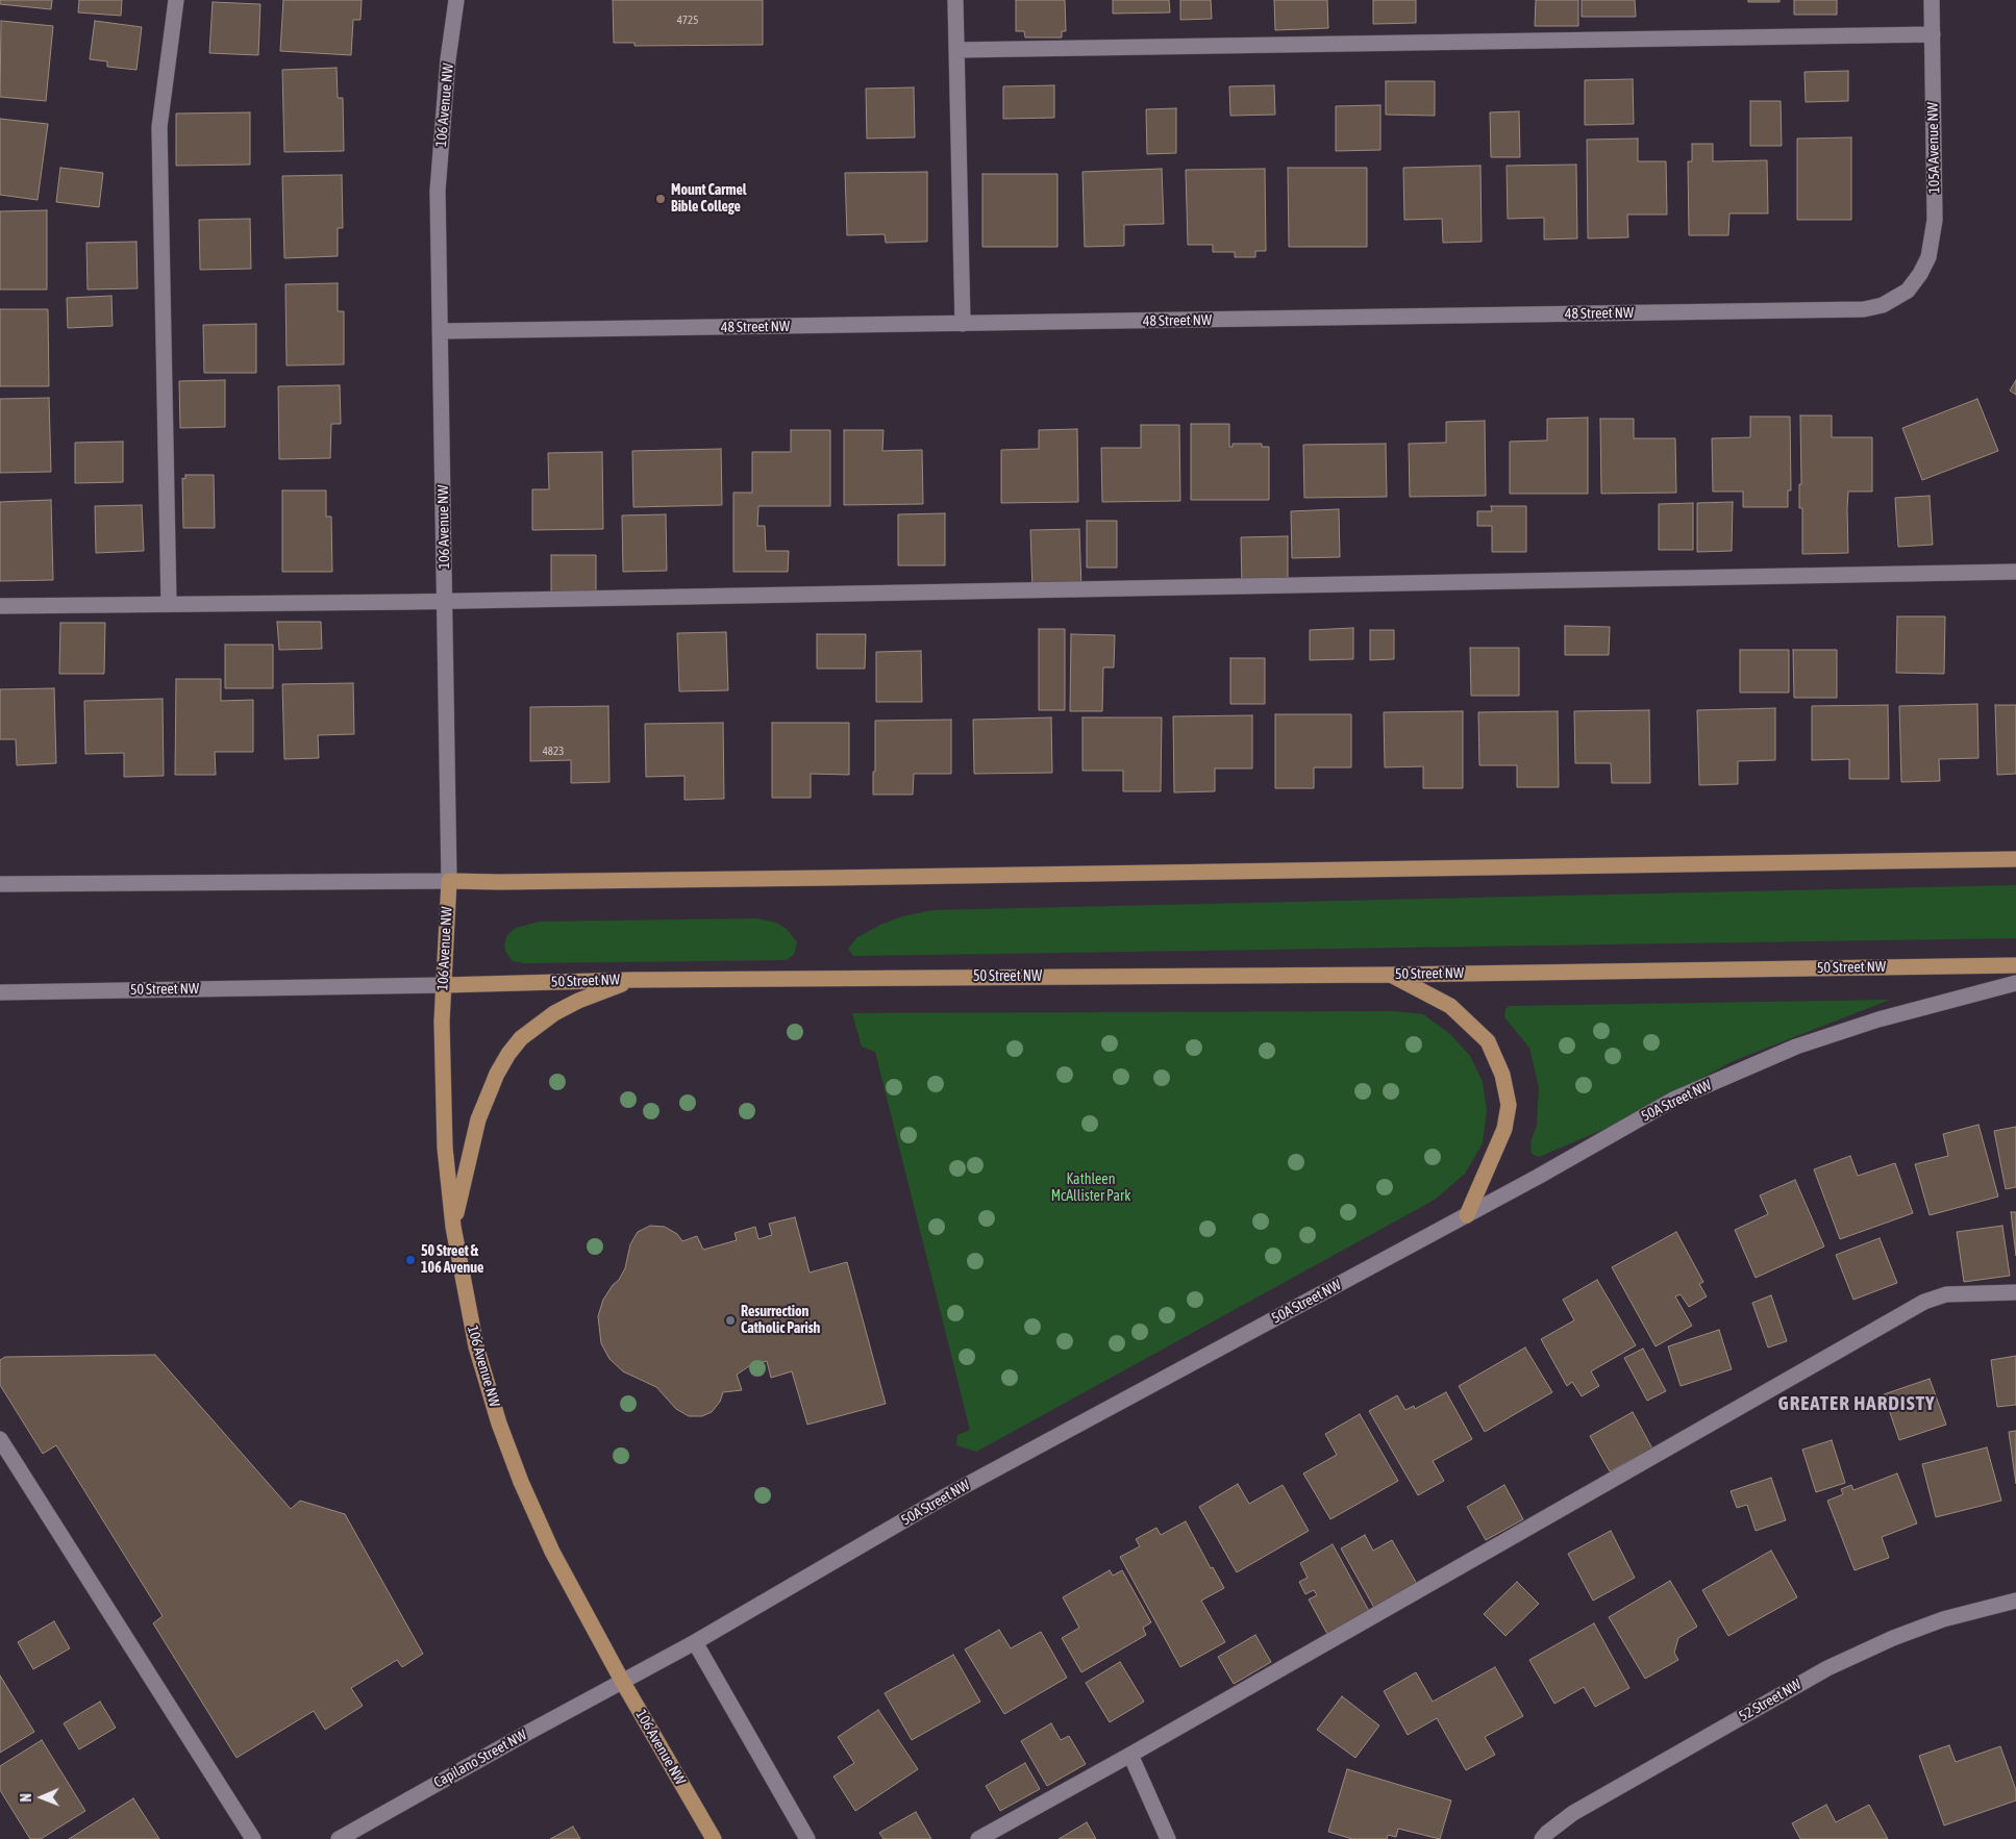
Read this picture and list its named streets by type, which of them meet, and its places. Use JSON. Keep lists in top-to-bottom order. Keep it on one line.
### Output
{"streets":{"main road":["106 Avenue NW","50 Street NW"],"street":["105A Avenue NW","48 Street NW","50A Street NW","52 Street NW","Capilano Street NW"]},"crossings":[["106 Avenue NW","48 Street NW"],["106 Avenue NW","50 Street NW"],["106 Avenue NW","50A Street NW"],["106 Avenue NW","Capilano Street NW"],["105A Avenue NW","48 Street NW"],["50A Street NW","Capilano Street NW"]],"districts":["GREATER HARDISTY"],"parks":["Kathleen McAllister Park"],"places":["Mount Carmel Bible College","50 Street & 106 Avenue","Resurrection Catholic Parish"],"house_numbers":["4725","4823"],"north":"left"}
